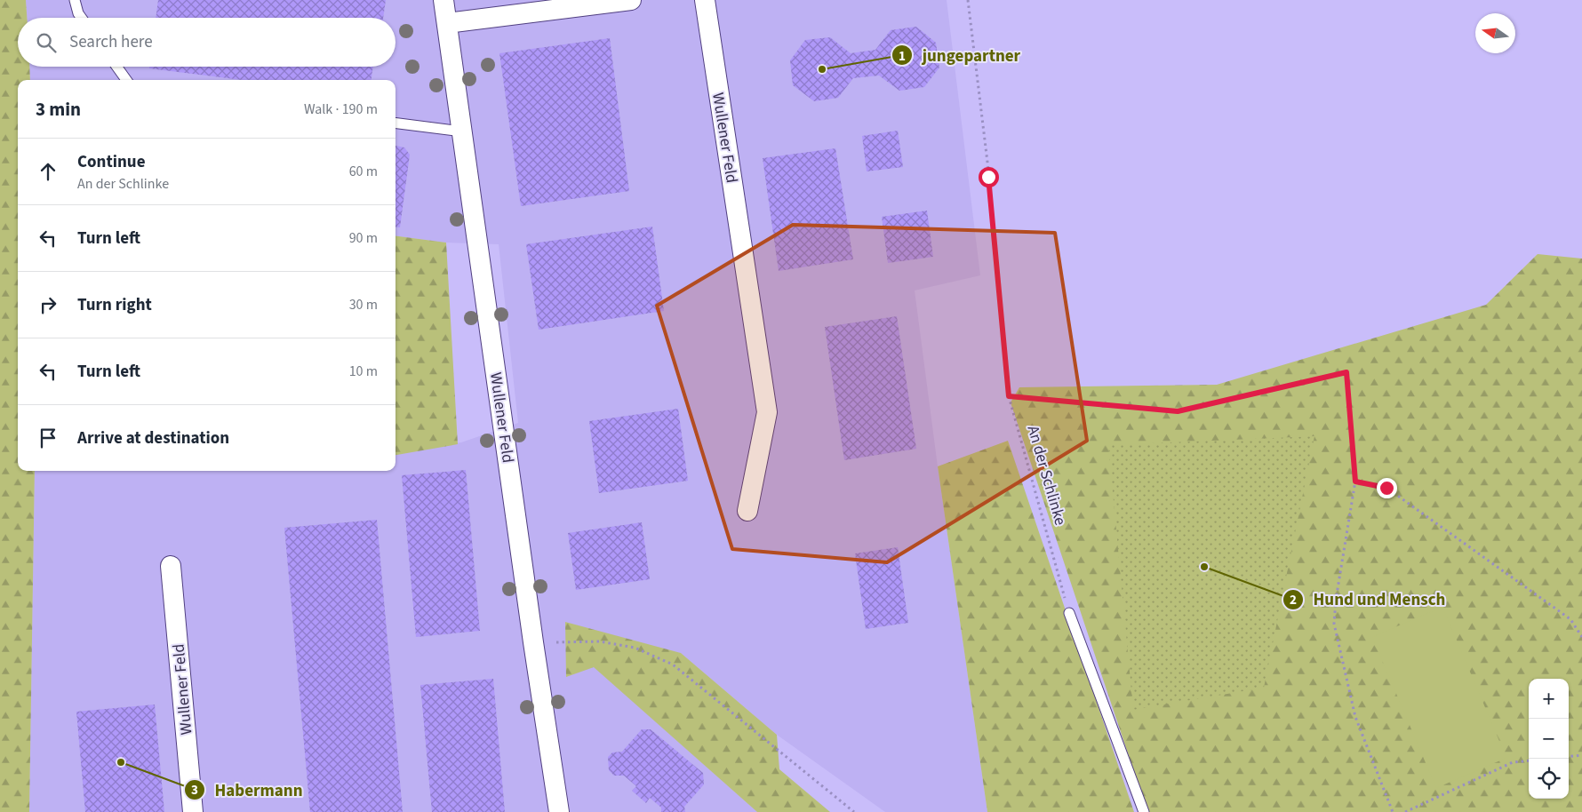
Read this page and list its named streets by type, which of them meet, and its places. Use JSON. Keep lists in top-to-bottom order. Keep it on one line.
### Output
{"streets":{"street":["Wullener Feld"],"path":["An der Schlinke"]},"places":["jungepartner","Hund und Mensch","Habermann"],"north":"left","page":{"search":"Search here","heading":["3 min","Walk · 190 m"],"list":[["Continue","An der Schlinke","60 m"],["Turn left","90 m"],["Turn right","30 m"],["Turn left","10 m"],"Arrive at destination"],"map_buttons":["+","−"]}}
